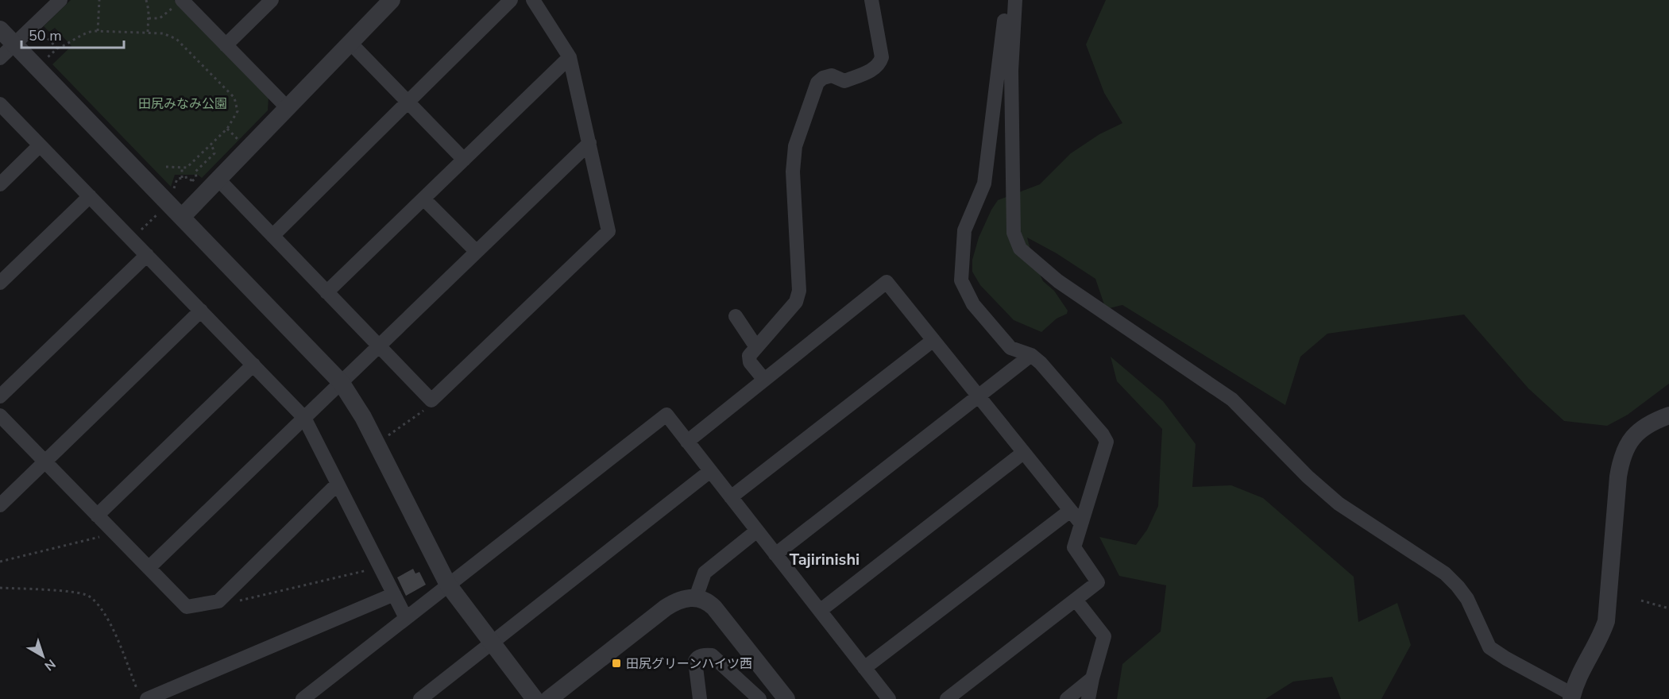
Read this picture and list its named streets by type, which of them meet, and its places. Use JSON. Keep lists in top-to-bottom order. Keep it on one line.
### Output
{"districts":["Tajirinishi"],"parks":["田尻みなみ公園"],"places":{"transit":["田尻グリーンハイツ西"]},"scale_bar":"50 m","north":"bottom right"}
